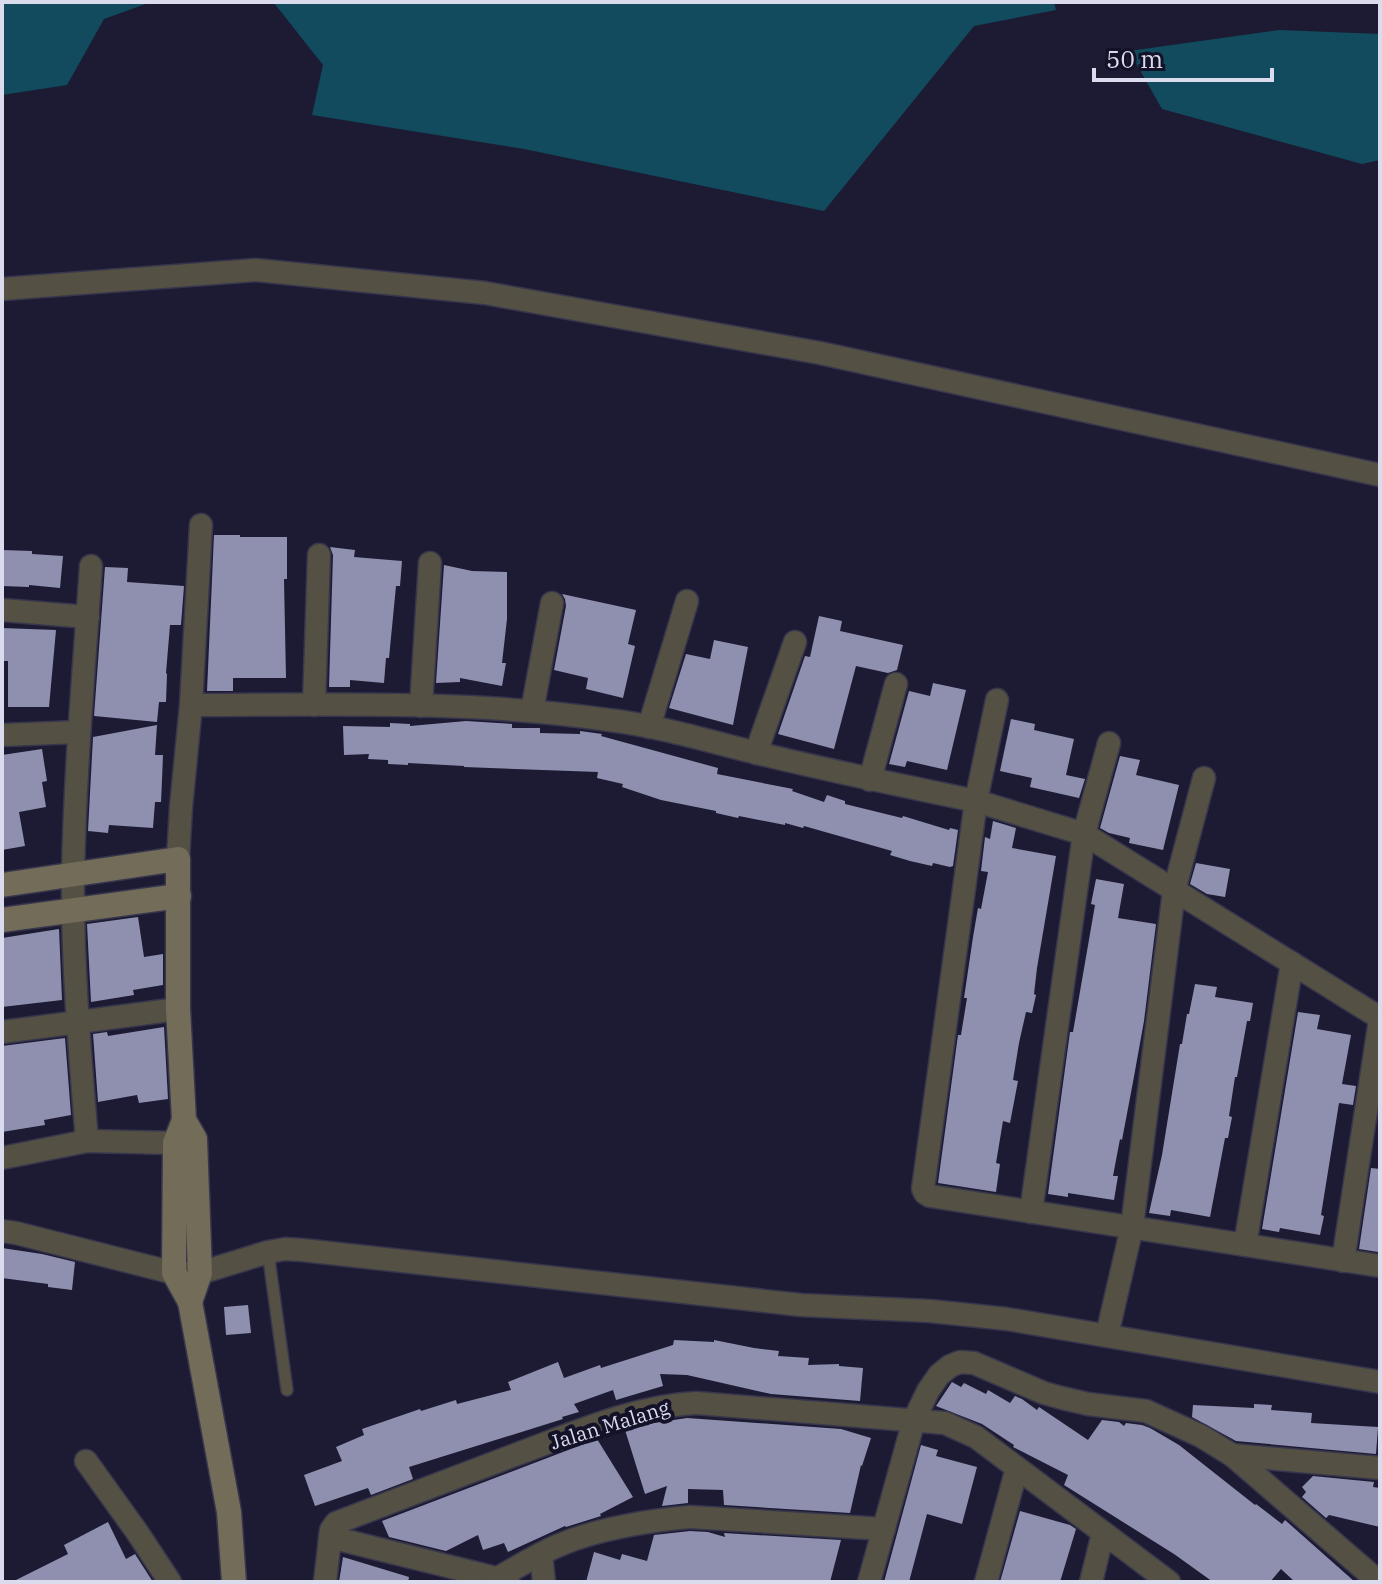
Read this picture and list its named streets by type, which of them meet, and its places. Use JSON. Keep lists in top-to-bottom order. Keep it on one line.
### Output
{"streets":{"street":["Jalan Malang"]},"scale_bar":"50 m"}
